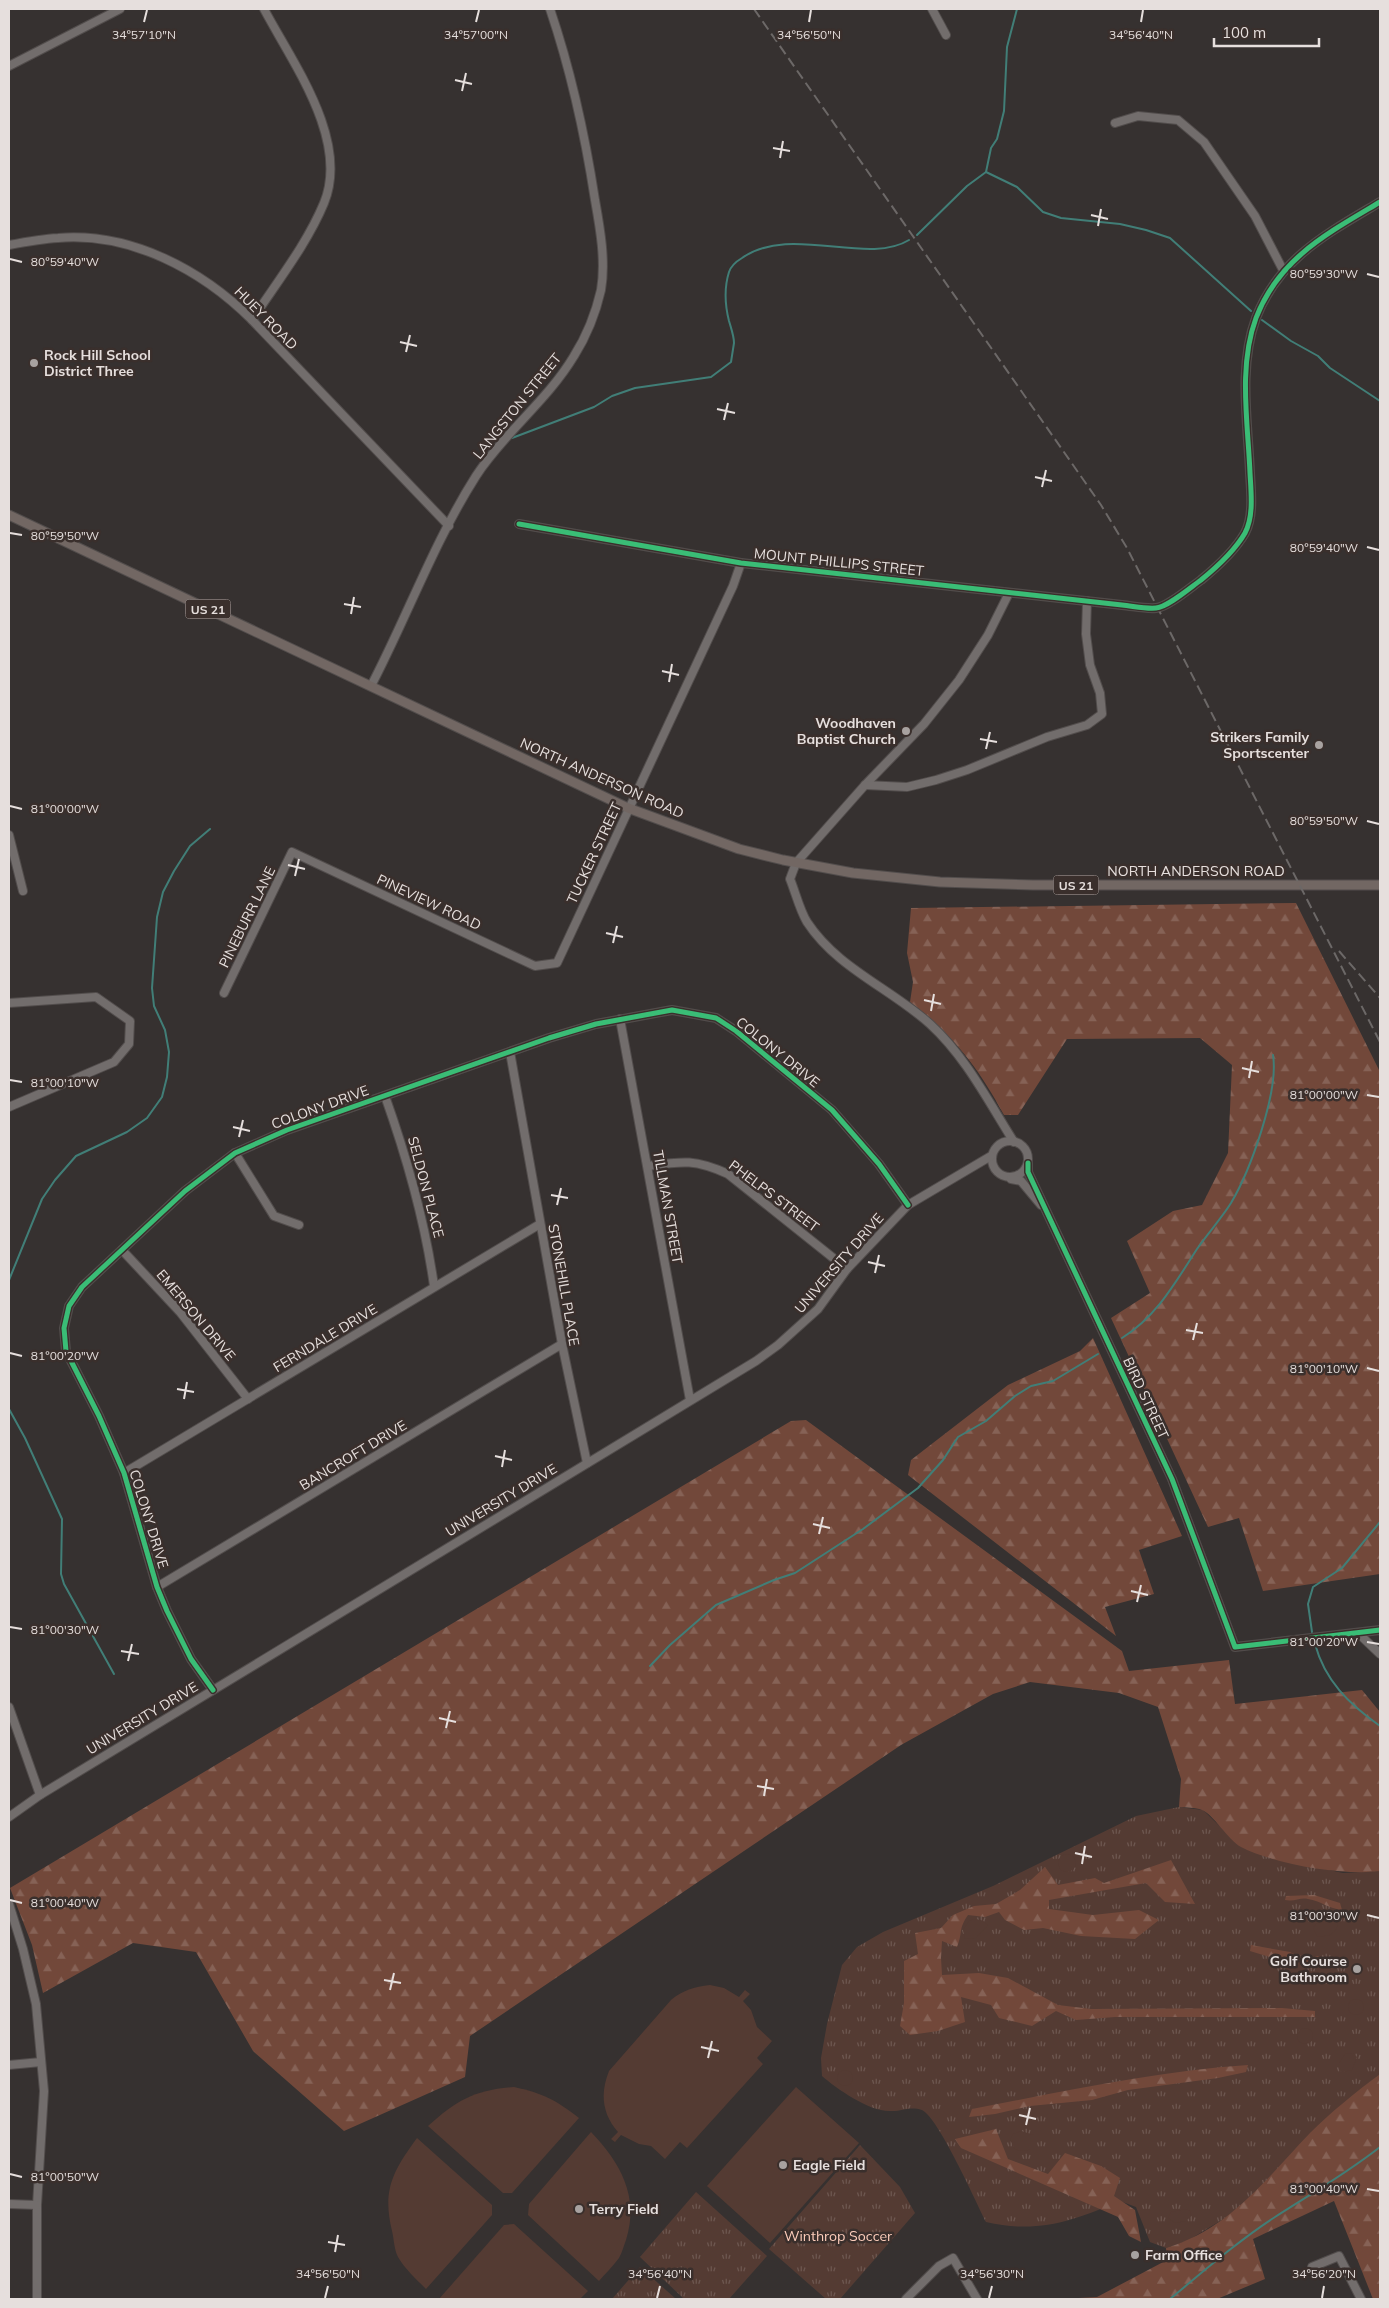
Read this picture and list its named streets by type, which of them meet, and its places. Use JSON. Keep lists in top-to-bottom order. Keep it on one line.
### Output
{"streets":{"main road":["US 21","NORTH ANDERSON ROAD"],"street":["HUEY ROAD","LANGSTON STREET","MOUNT PHILLIPS STREET","TUCKER STREET","PINEVIEW ROAD","PINEBURR LANE","COLONY DRIVE","SELDON PLACE","PHELPS STREET","TILLMAN STREET","UNIVERSITY DRIVE","STONEHILL PLACE","EMERSON DRIVE","FERNDALE DRIVE","BIRD STREET","BANCROFT DRIVE"]},"crossings":[["HUEY ROAD","LANGSTON STREET"],["LANGSTON STREET","NORTH ANDERSON ROAD"],["MOUNT PHILLIPS STREET","TUCKER STREET"],["NORTH ANDERSON ROAD","TUCKER STREET"],["NORTH ANDERSON ROAD","BIRD STREET"],["TUCKER STREET","PINEVIEW ROAD"],["PINEVIEW ROAD","PINEBURR LANE"],["COLONY DRIVE","SELDON PLACE"],["COLONY DRIVE","TILLMAN STREET"],["COLONY DRIVE","UNIVERSITY DRIVE"],["COLONY DRIVE","STONEHILL PLACE"],["COLONY DRIVE","EMERSON DRIVE"],["COLONY DRIVE","FERNDALE DRIVE"],["COLONY DRIVE","BANCROFT DRIVE"],["SELDON PLACE","FERNDALE DRIVE"],["PHELPS STREET","TILLMAN STREET"],["PHELPS STREET","UNIVERSITY DRIVE"],["TILLMAN STREET","UNIVERSITY DRIVE"],["UNIVERSITY DRIVE","STONEHILL PLACE"],["UNIVERSITY DRIVE","BIRD STREET"],["STONEHILL PLACE","FERNDALE DRIVE"],["STONEHILL PLACE","BANCROFT DRIVE"],["EMERSON DRIVE","FERNDALE DRIVE"]],"parks":["Winthrop Soccer"],"places":["Rock Hill School District Three","Woodhaven Baptist Church","Strikers Family Sportscenter","Golf Course Bathroom","Eagle Field","Terry Field","Farm Office"],"scale_bar":"100 m","coordinates":["34°57'10\"N","34°57'00\"N","34°56'50\"N","34°56'40\"N","80°59'40\"W","80°59'30\"W","80°59'50\"W","81°00'00\"W","81°00'10\"W","81°00'20\"W","81°00'30\"W","81°00'40\"W","81°00'50\"W","34°56'30\"N","34°56'20\"N"]}
